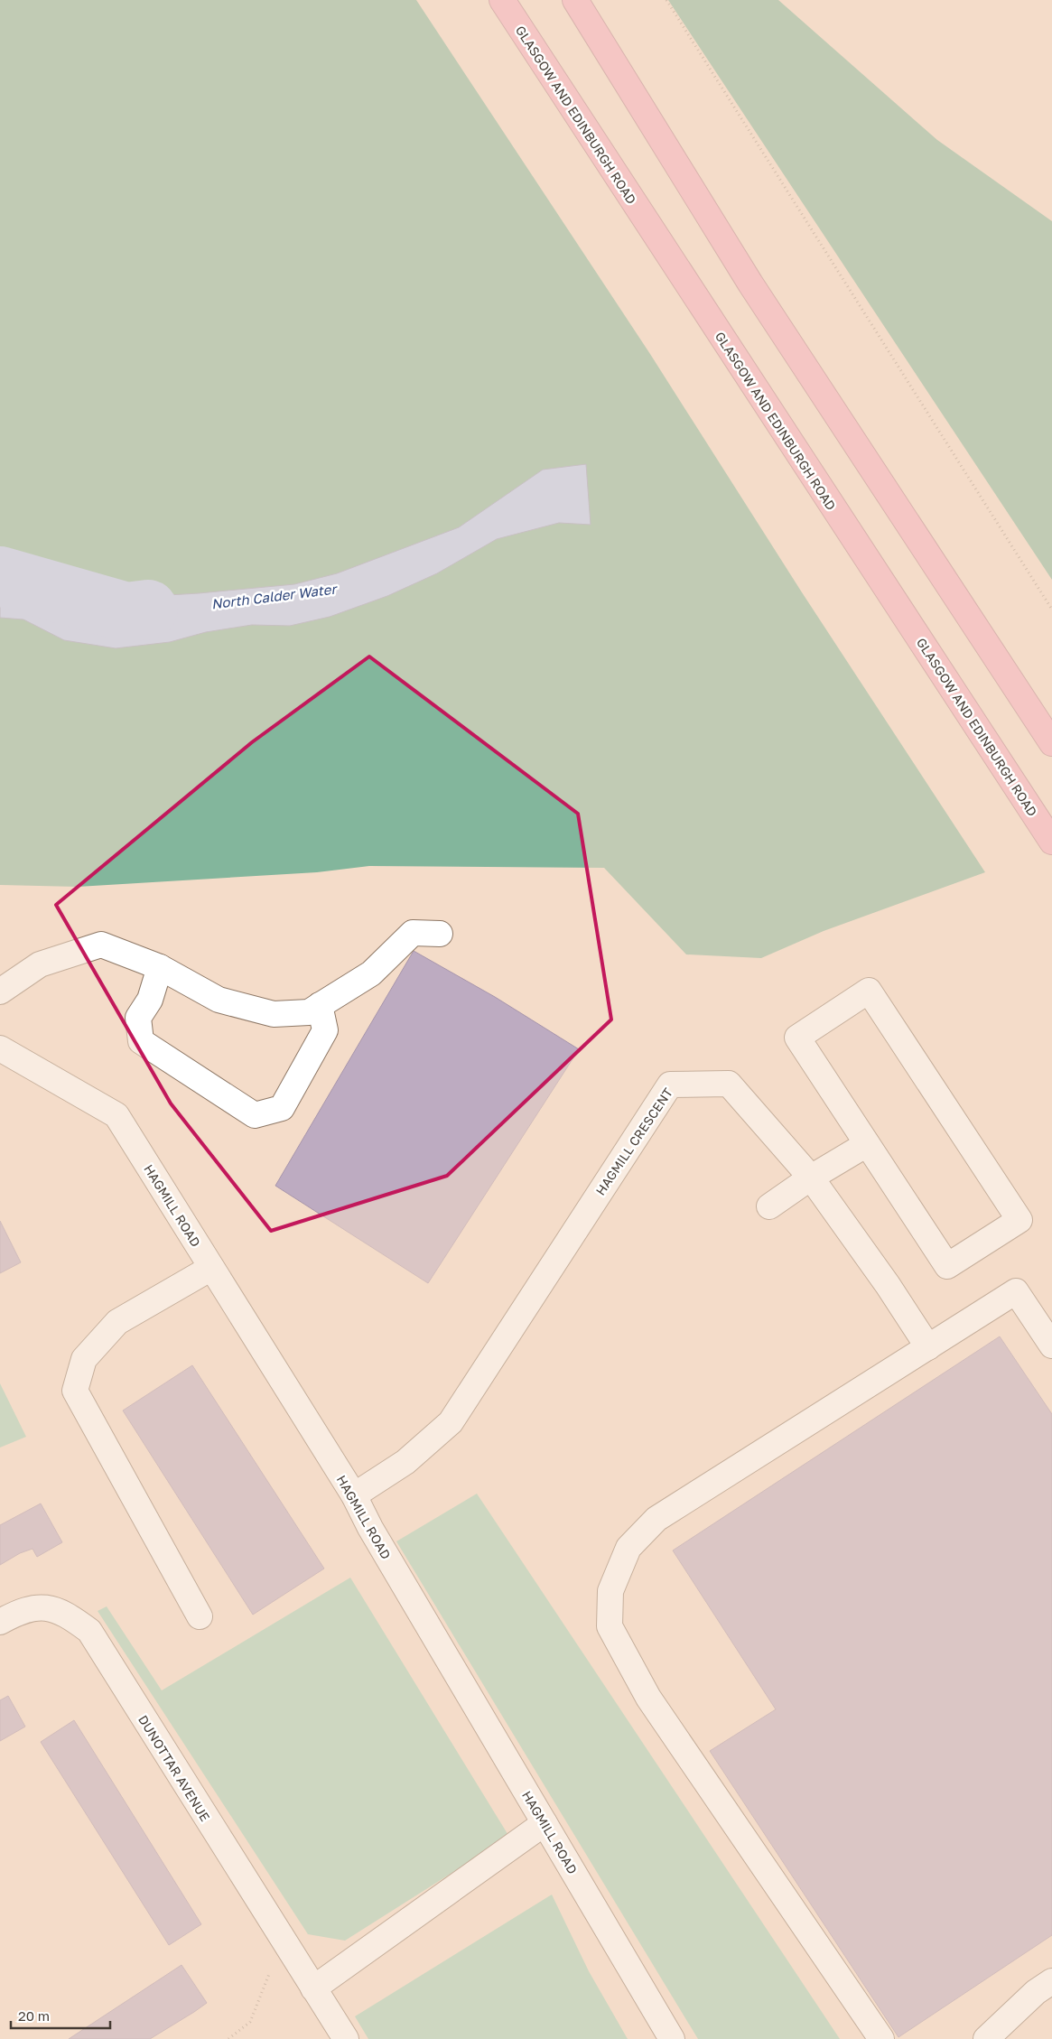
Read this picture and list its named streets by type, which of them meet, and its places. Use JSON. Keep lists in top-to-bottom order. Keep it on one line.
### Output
{"streets":{"highway":["GLASGOW AND EDINBURGH ROAD"],"street":["HAGMILL CRESCENT","HAGMILL ROAD","DUNOTTAR AVENUE"]},"crossings":[["HAGMILL CRESCENT","HAGMILL ROAD"]],"water":["North Calder Water"],"scale_bar":"20 m"}
